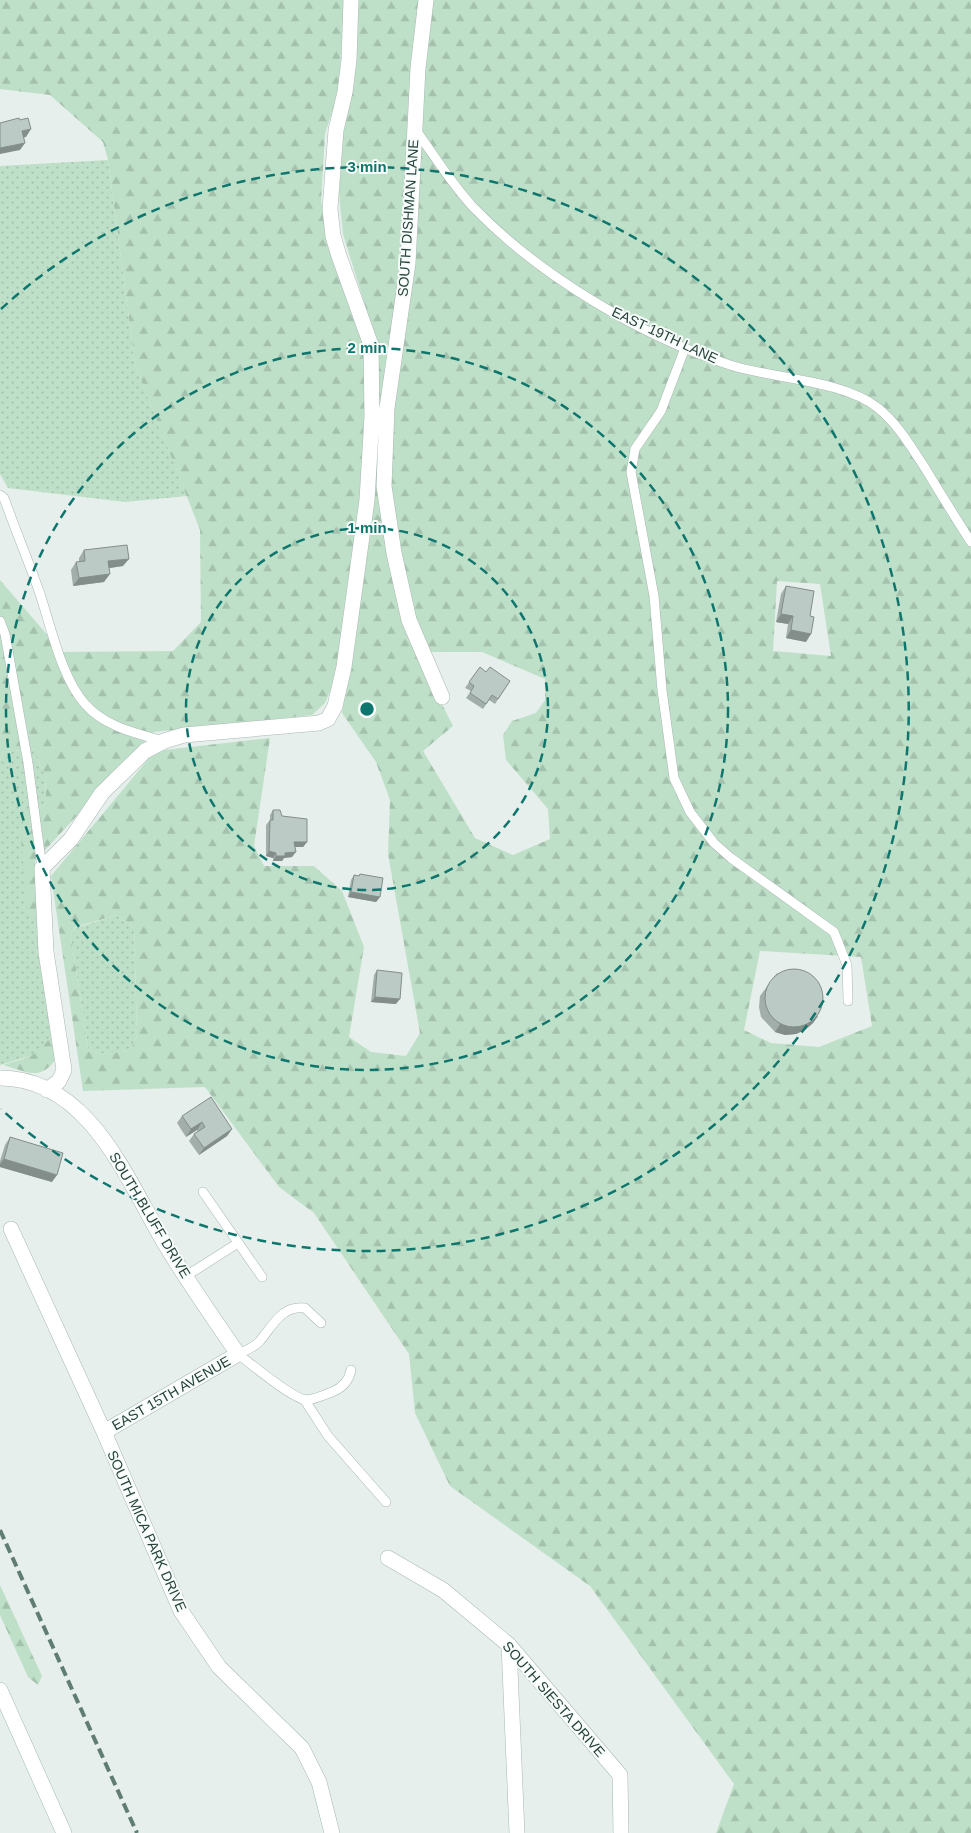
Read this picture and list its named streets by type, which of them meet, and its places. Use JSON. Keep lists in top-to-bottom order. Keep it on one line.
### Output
{"streets":{"street":["SOUTH DISHMAN LANE","SOUTH BLUFF DRIVE","EAST 15TH AVENUE","SOUTH MICA PARK DRIVE","SOUTH SIESTA DRIVE"],"lane":["EAST 19TH LANE"]},"crossings":[["SOUTH DISHMAN LANE","EAST 19TH LANE"],["SOUTH BLUFF DRIVE","EAST 15TH AVENUE"],["EAST 15TH AVENUE","SOUTH MICA PARK DRIVE"]],"rings":["3 min","2 min","1 min"]}
